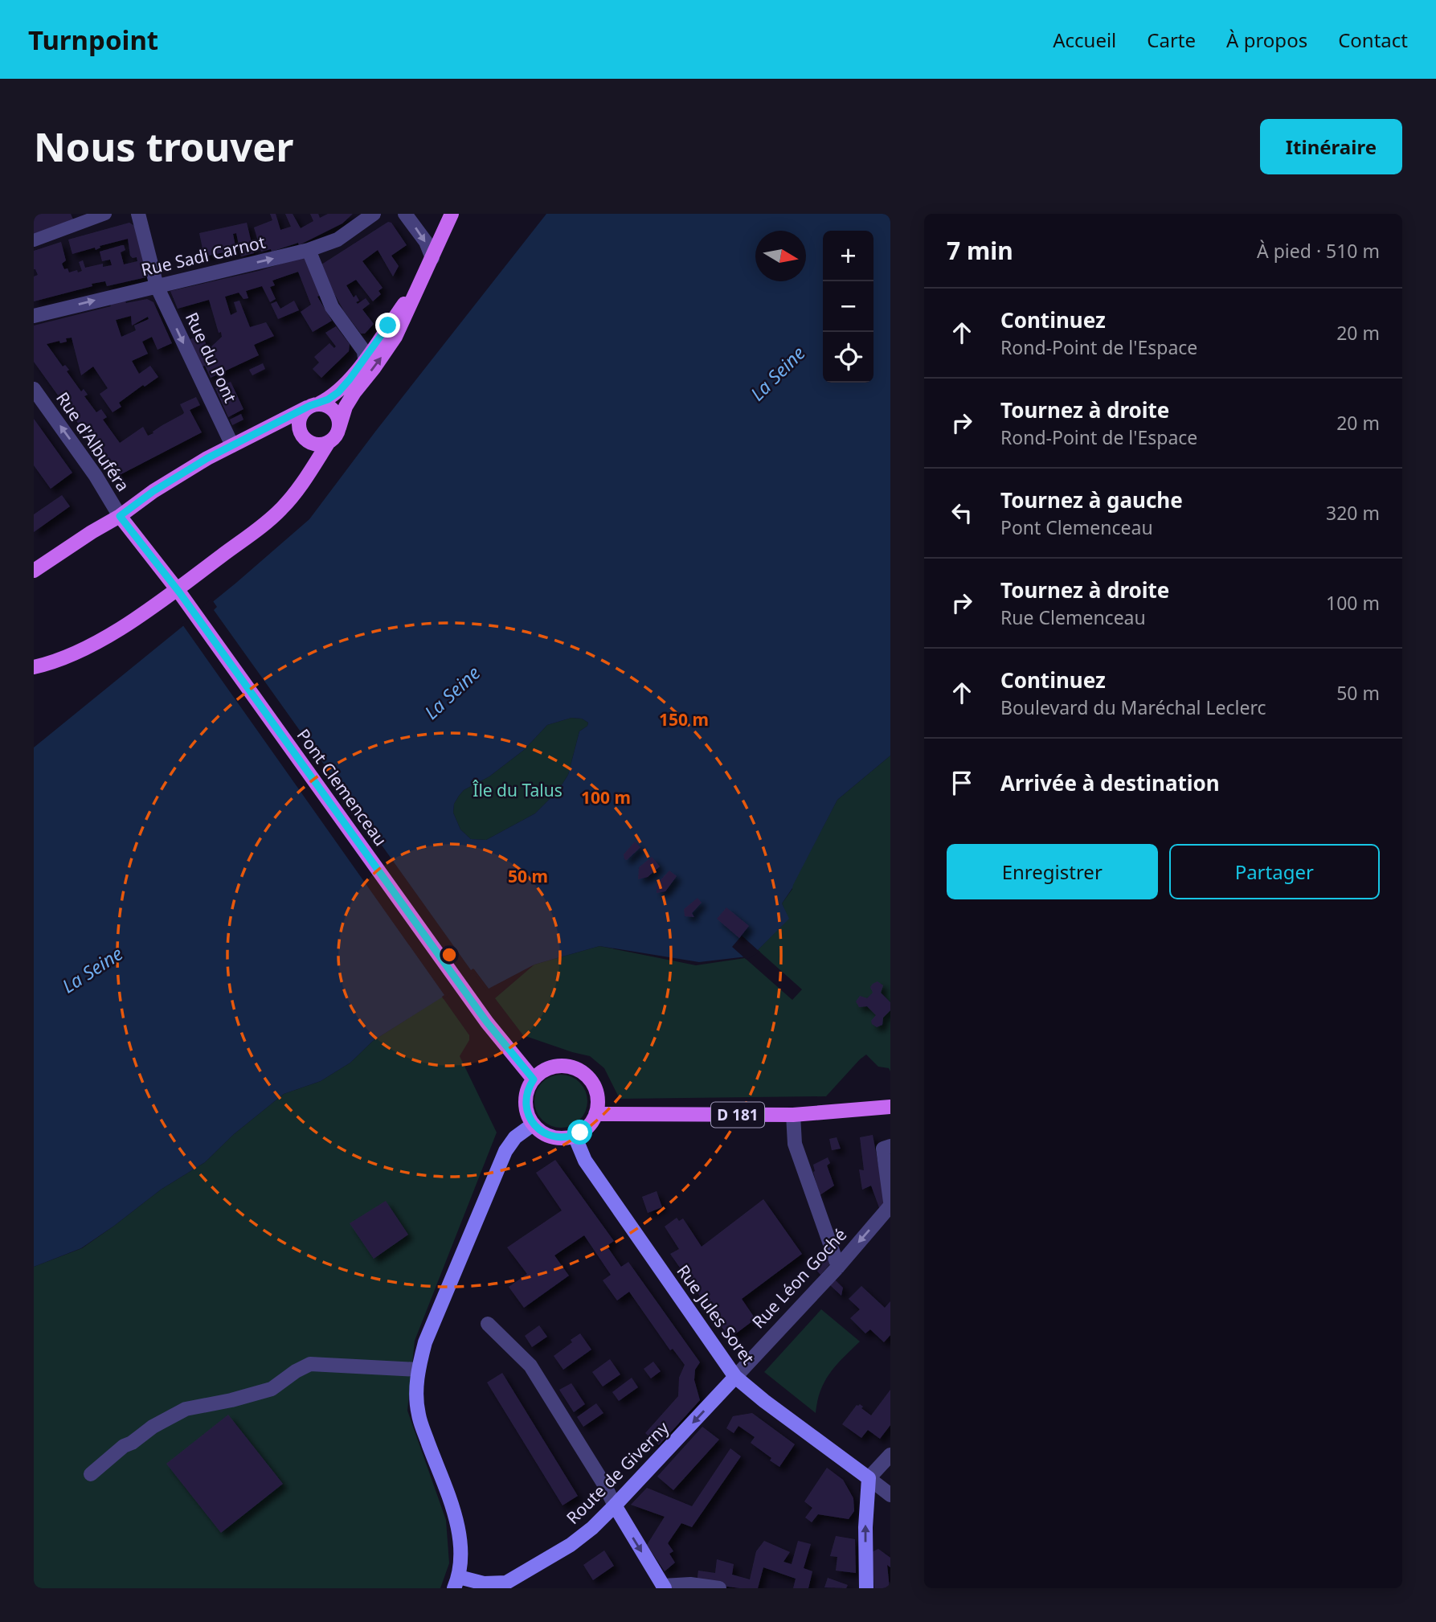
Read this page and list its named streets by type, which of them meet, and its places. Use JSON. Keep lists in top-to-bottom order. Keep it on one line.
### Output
{"streets":{"main road":["Pont Clemenceau","D 181","Rue Jules Soret","Route de Giverny"],"street":["Rue Sadi Carnot","Rue du Pont","Rue d'Albuféra","Rue Léon Goché"]},"crossings":[["Rue Sadi Carnot","Rue du Pont"],["Rue d'Albuféra","Pont Clemenceau"],["Pont Clemenceau","D 181"],["Pont Clemenceau","Rue Jules Soret"],["D 181","Rue Jules Soret"],["Rue Léon Goché","Rue Jules Soret"],["Rue Léon Goché","Route de Giverny"],["Rue Jules Soret","Route de Giverny"]],"one_way":["Rue Sadi Carnot","Rue du Pont","Rue d'Albuféra","Route de Giverny"],"water":["La Seine"],"parks":["Île du Talus"],"north":"right","page":{"header":"Turnpoint","nav":["Accueil","Carte","À propos","Contact"],"buttons":["Itinéraire",["Enregistrer","Partager"]],"title":"Nous trouver","heading":["7 min","À pied · 510 m"],"map_buttons":["+","−"],"list":[["Continuez","Rond-Point de l'Espace","20 m"],["Tournez à droite","Rond-Point de l'Espace","20 m"],["Tournez à gauche","Pont Clemenceau","320 m"],["Tournez à droite","Rue Clemenceau","100 m"],["Continuez","Boulevard du Maréchal Leclerc","50 m"],"Arrivée à destination"]},"rings":["150 m","100 m","50 m"]}
